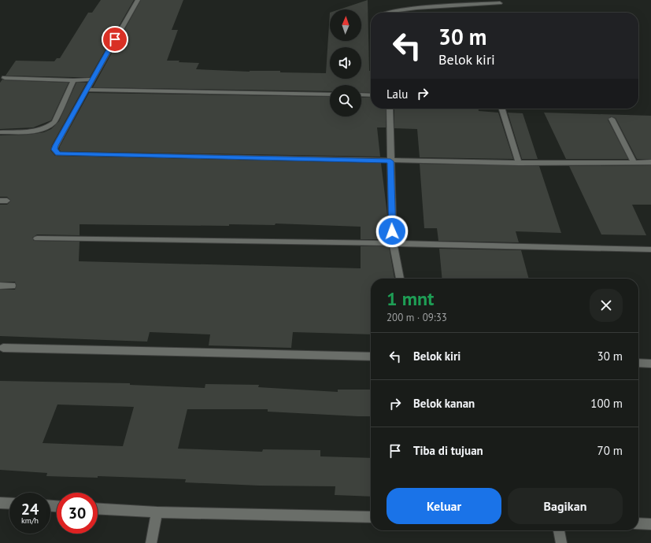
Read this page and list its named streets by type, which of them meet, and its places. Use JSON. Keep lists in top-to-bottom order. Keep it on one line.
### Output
{"north":"top","page":{"turn":["30 m","Belok kiri"],"then":"Lalu","heading":["1 mnt","200 m · 09:33"],"list":[{"name":"Belok kiri","value":"30 m"},{"name":"Belok kanan","value":"100 m"},{"name":"Tiba di tujuan","value":"70 m"}],"buttons":["Keluar","Bagikan"],"speed":"24 km/h","limit":"30"}}
